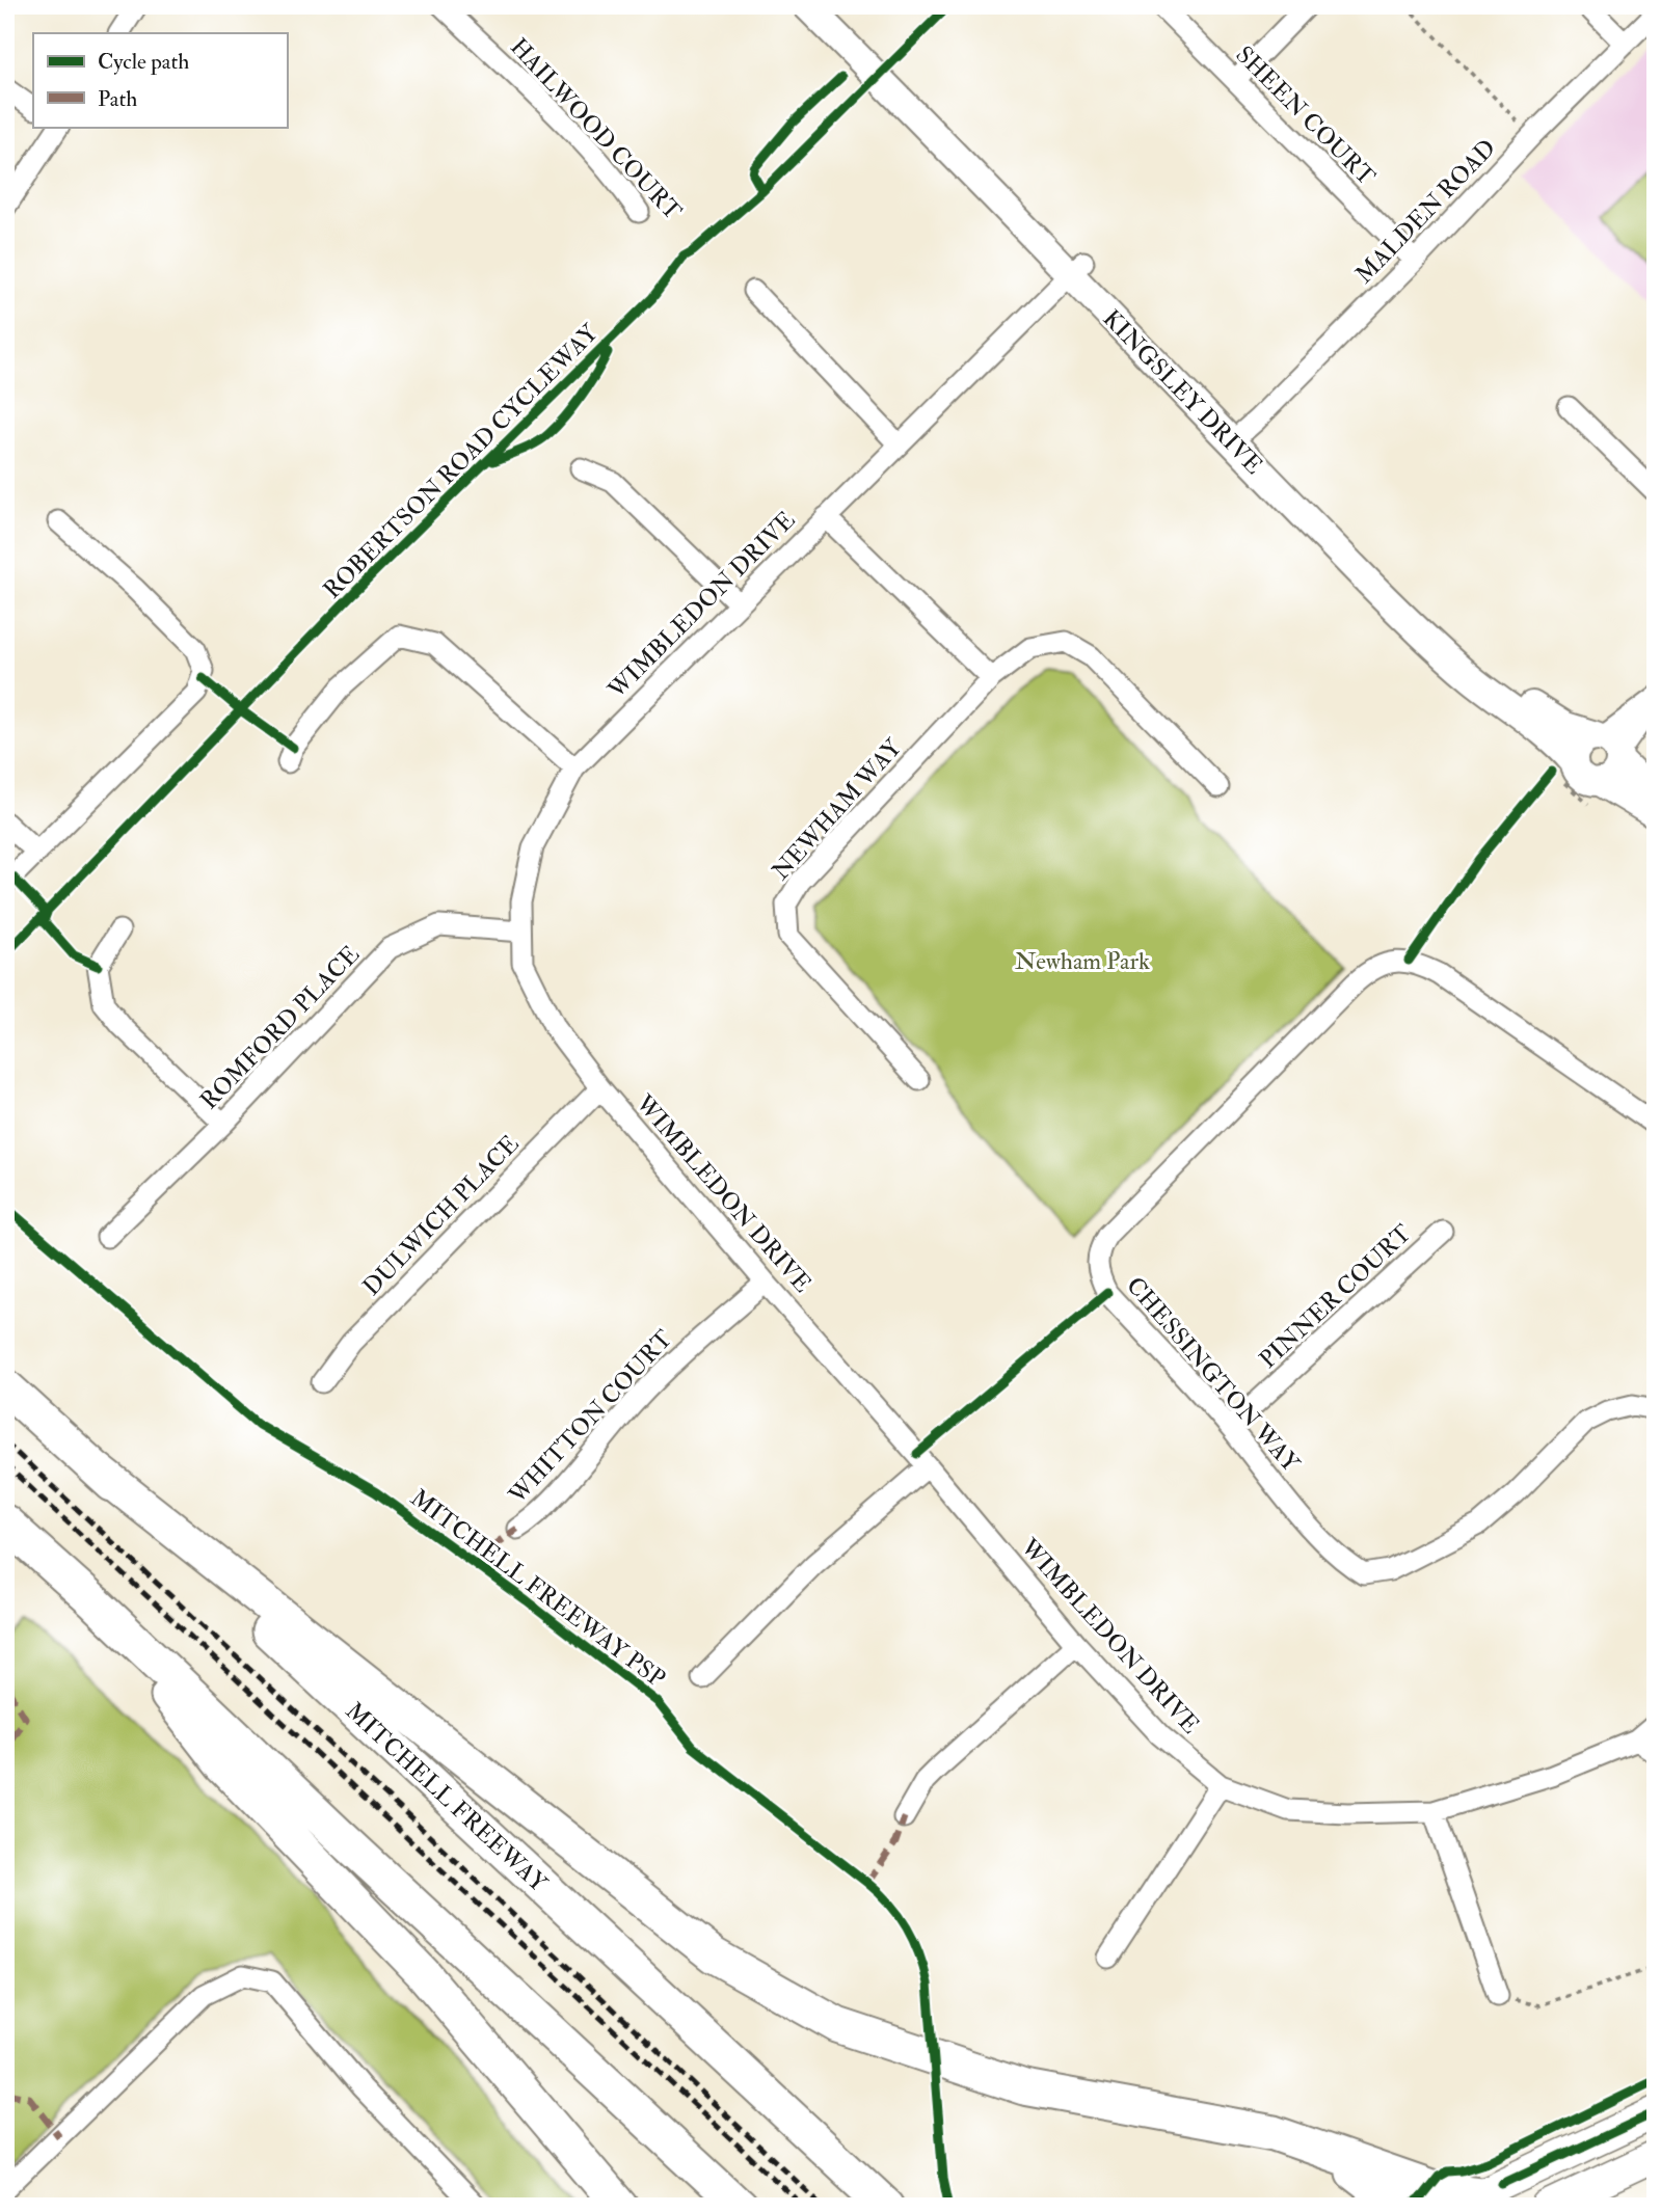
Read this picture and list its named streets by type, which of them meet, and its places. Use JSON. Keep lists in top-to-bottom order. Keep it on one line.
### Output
{"streets":{"highway":["MITCHELL FREEWAY"],"main road":["KINGSLEY DRIVE"],"street":["SHEEN COURT","HAILWOOD COURT","MALDEN ROAD","WIMBLEDON DRIVE","NEWHAM WAY","ROMFORD PLACE","DULWICH PLACE","PINNER COURT","CHESSINGTON WAY","WHITTON COURT"],"cycle path":["ROBERTSON ROAD CYCLEWAY","MITCHELL FREEWAY PSP"]},"crossings":[["SHEEN COURT","MALDEN ROAD"],["MALDEN ROAD","KINGSLEY DRIVE"],["KINGSLEY DRIVE","WIMBLEDON DRIVE"],["WIMBLEDON DRIVE","ROMFORD PLACE"],["WIMBLEDON DRIVE","DULWICH PLACE"],["WIMBLEDON DRIVE","WHITTON COURT"],["PINNER COURT","CHESSINGTON WAY"]],"parks":["Newham Park"],"legend":["Cycle path","Path"]}
